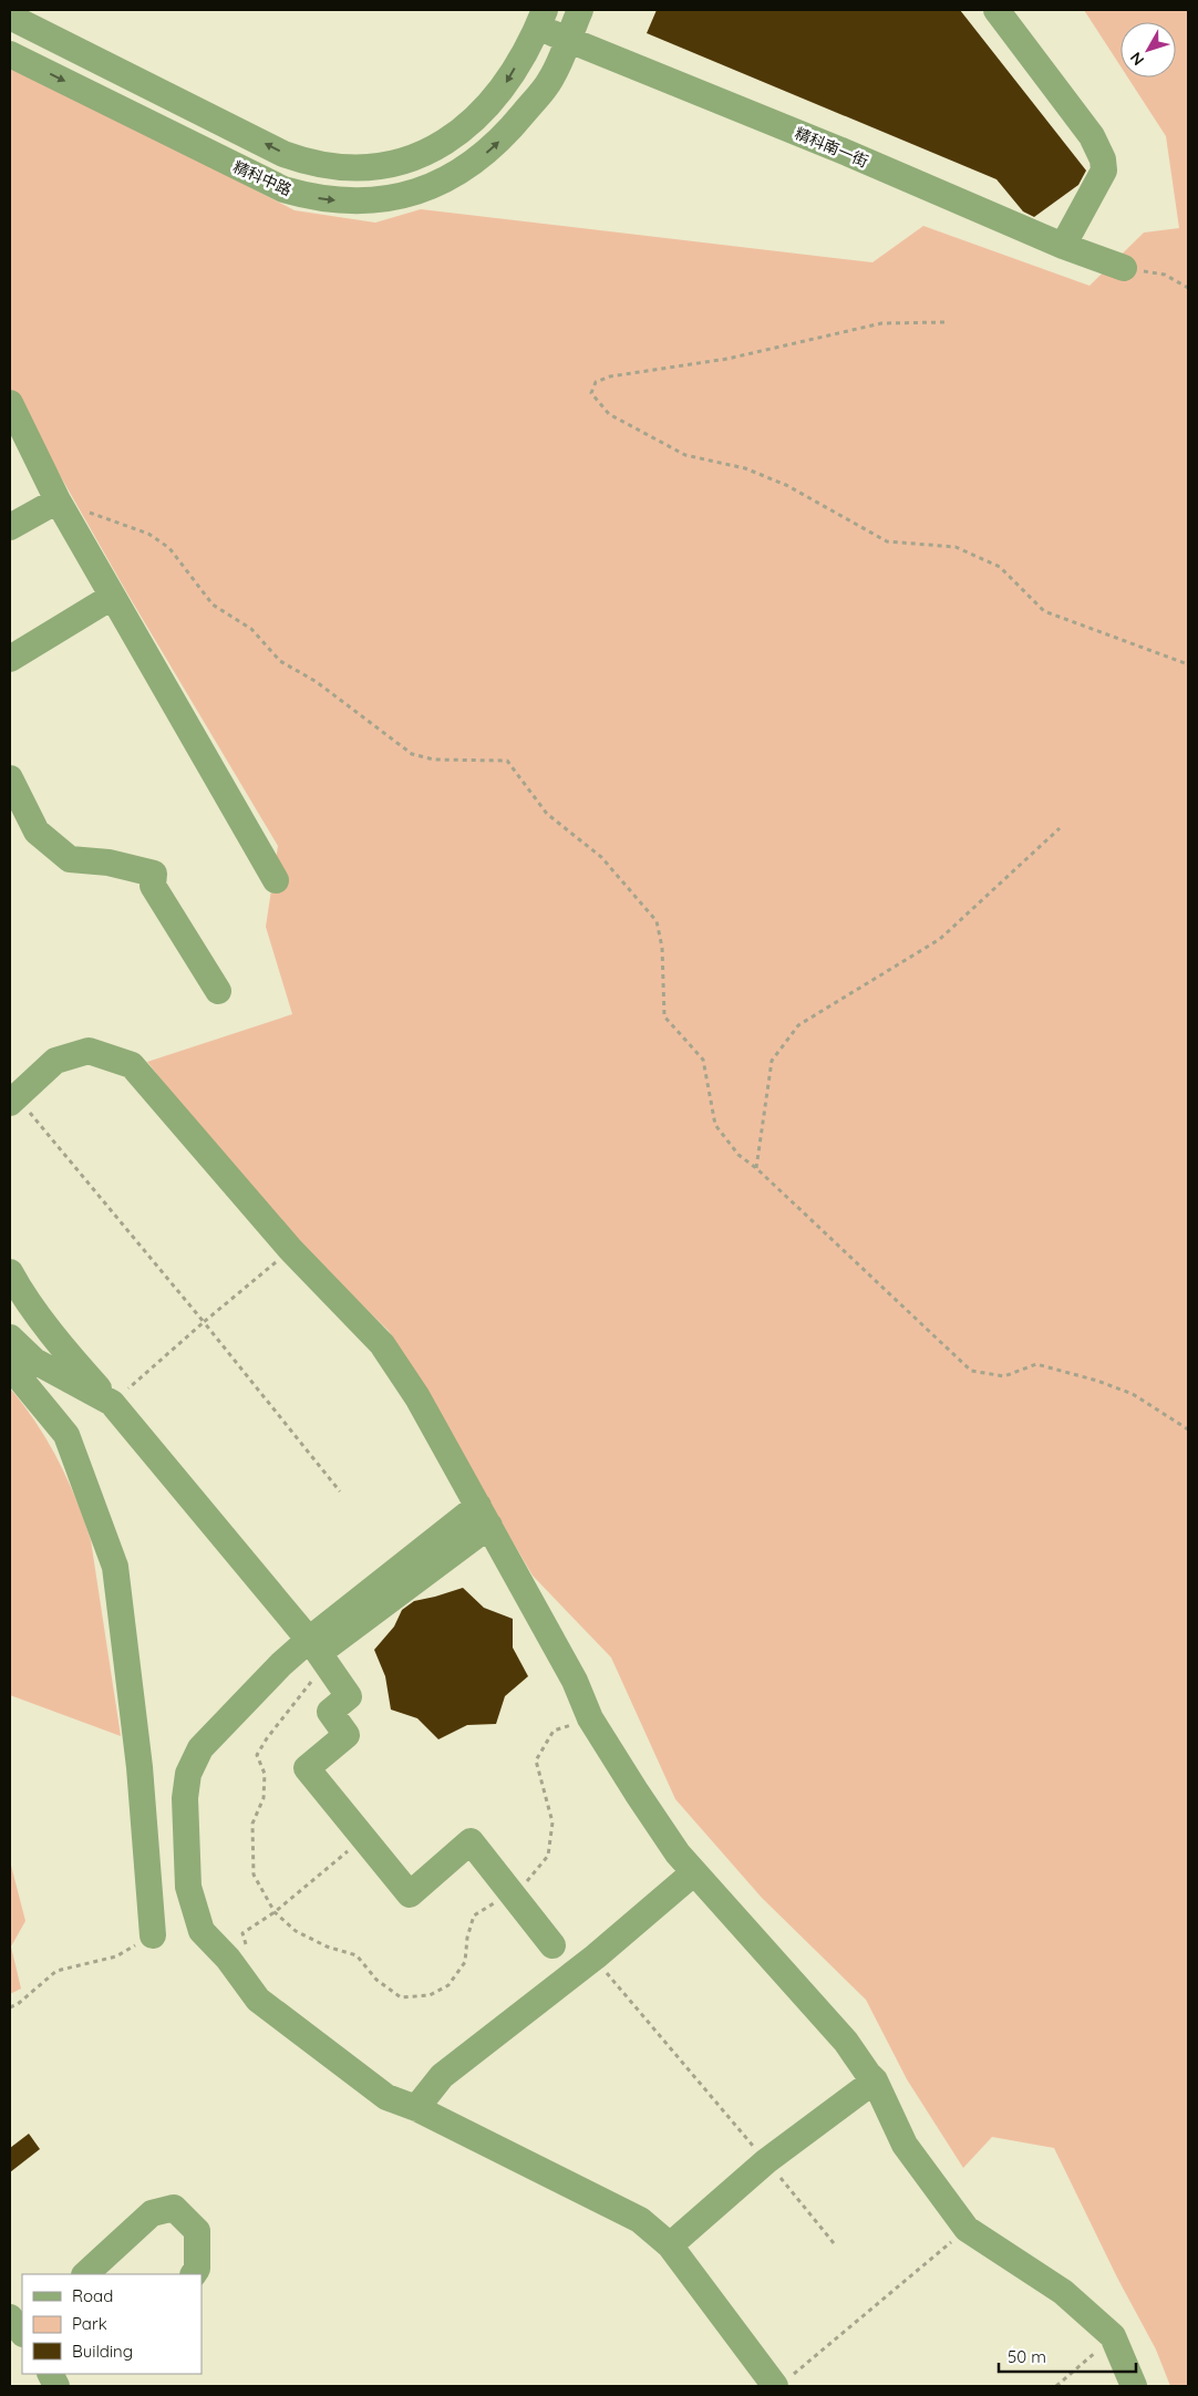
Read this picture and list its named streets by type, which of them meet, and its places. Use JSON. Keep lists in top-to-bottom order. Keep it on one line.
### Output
{"streets":{"street":["精科南一街","精科中路"]},"crossings":[["精科南一街","精科中路"]],"legend":["Road","Park","Building"],"scale_bar":"50 m","north":"bottom left"}
